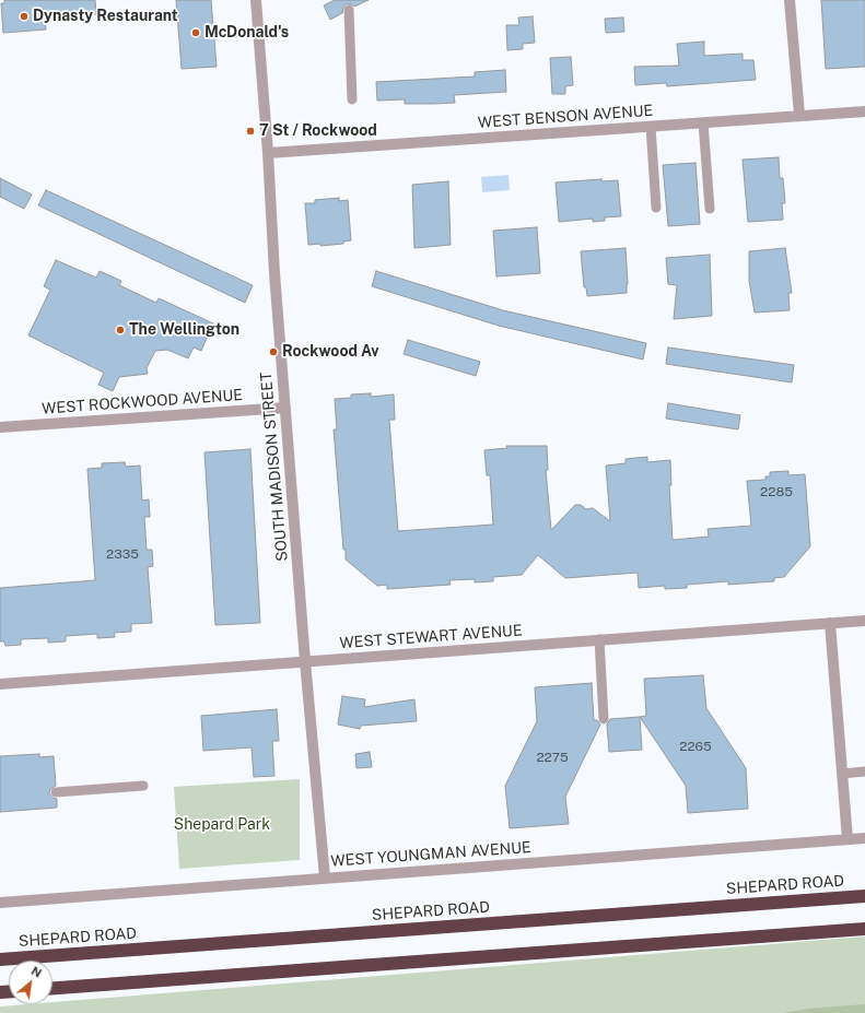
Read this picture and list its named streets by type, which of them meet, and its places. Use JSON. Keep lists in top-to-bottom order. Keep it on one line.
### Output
{"streets":{"highway":["SHEPARD ROAD"],"street":["WEST BENSON AVENUE","WEST ROCKWOOD AVENUE","SOUTH MADISON STREET","WEST STEWART AVENUE","WEST YOUNGMAN AVENUE"]},"crossings":[["WEST BENSON AVENUE","SOUTH MADISON STREET"],["WEST ROCKWOOD AVENUE","SOUTH MADISON STREET"],["SOUTH MADISON STREET","WEST STEWART AVENUE"],["SOUTH MADISON STREET","WEST YOUNGMAN AVENUE"]],"parks":["Shepard Park"],"places":["Dynasty Restaurant","McDonald's","7 St / Rockwood","The Wellington","Rockwood Av"],"house_numbers":["2285","2335","2265","2275"],"north":"top right"}
